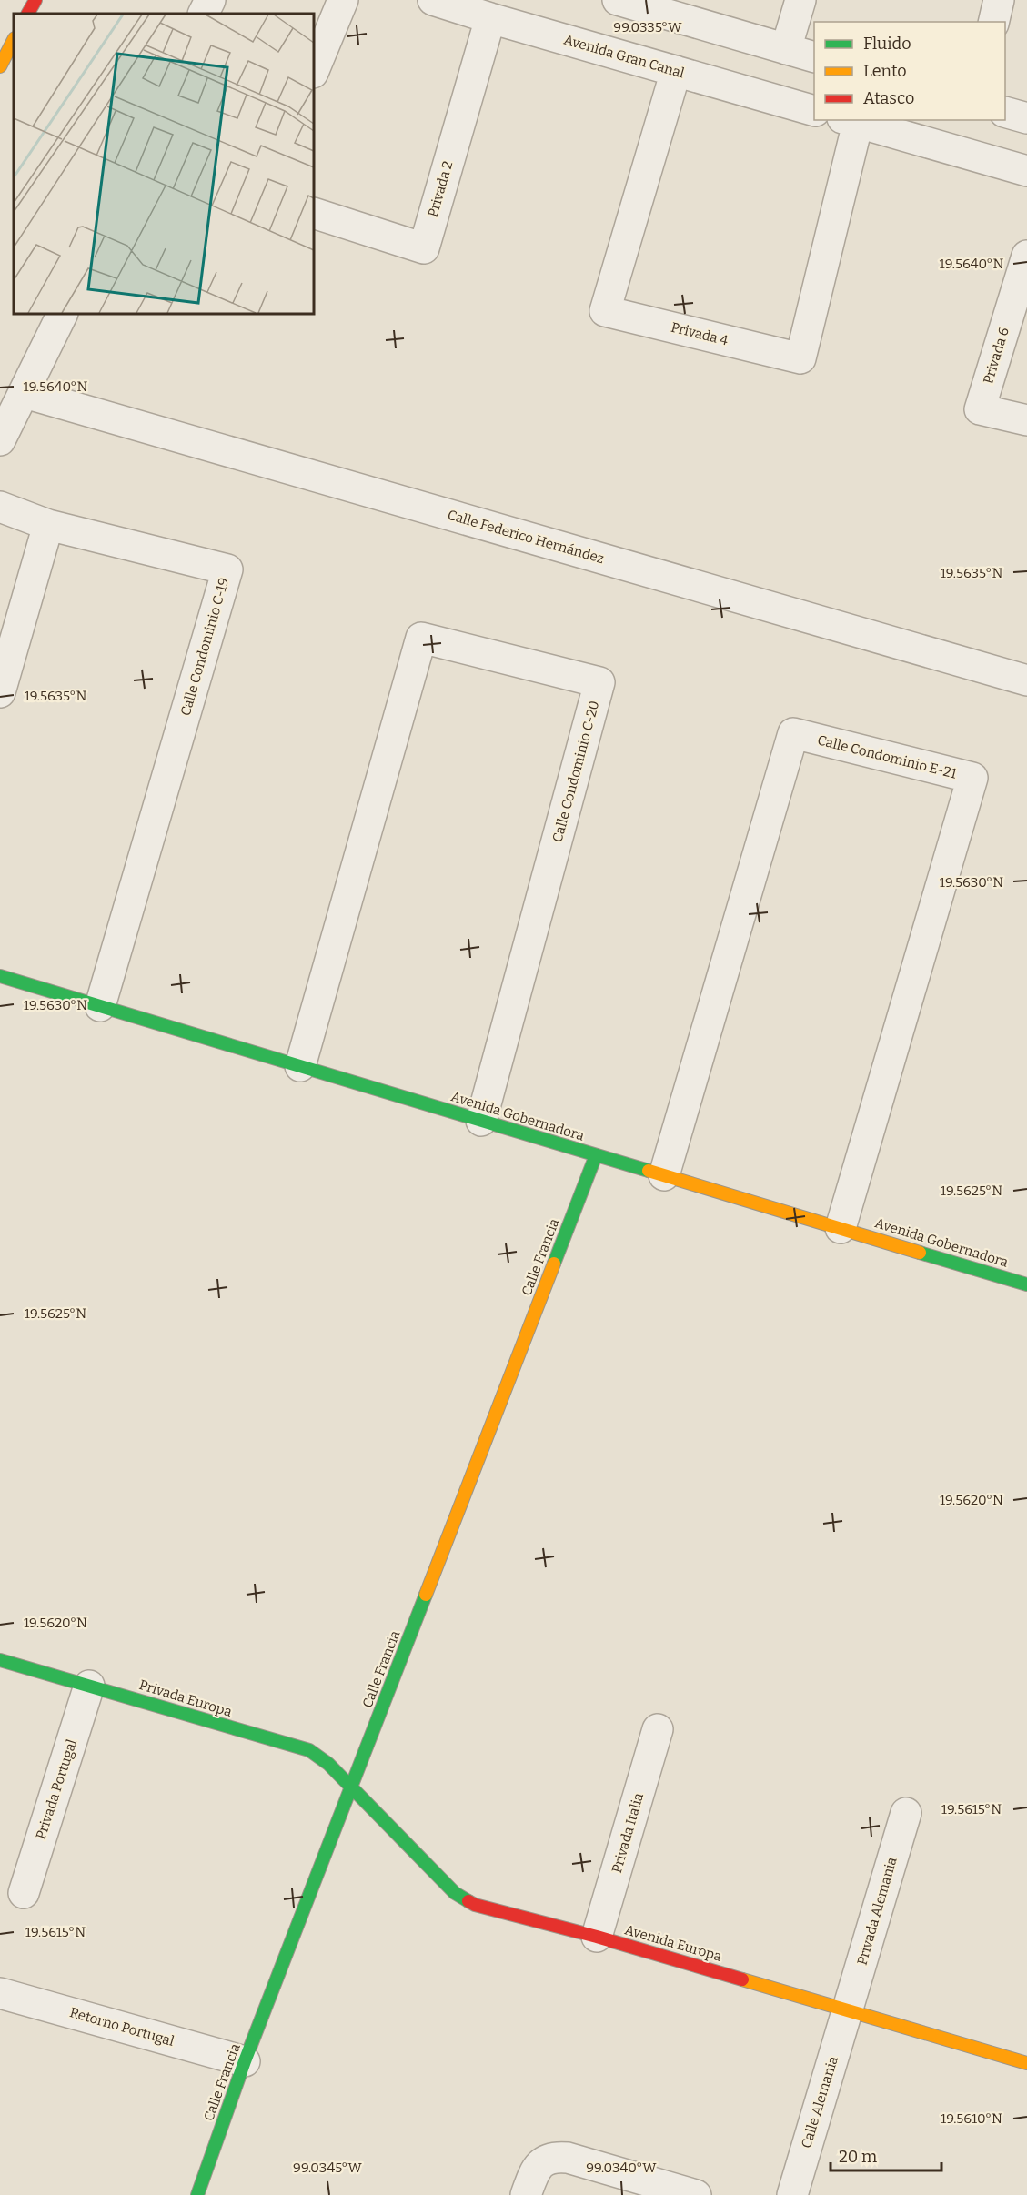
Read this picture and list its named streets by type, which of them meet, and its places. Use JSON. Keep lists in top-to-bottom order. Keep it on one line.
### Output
{"streets":{"main road":["Avenida Gobernadora","Calle Francia","Privada Europa","Avenida Europa"],"street":["Avenida Gran Canal","Privada 2","Privada 4","Privada 6","Calle Federico Hernández","Calle Condominio C-19","Calle Condominio E-21","Calle Condominio C-20","Privada Portugal","Privada Italia","Privada Alemania","Retorno Portugal","Calle Alemania"]},"crossings":[["Avenida Gran Canal","Privada 2"],["Avenida Gran Canal","Privada 4"],["Calle Condominio C-19","Avenida Gobernadora"],["Calle Condominio E-21","Avenida Gobernadora"],["Calle Condominio C-20","Avenida Gobernadora"],["Avenida Gobernadora","Calle Francia"],["Calle Francia","Privada Europa"],["Calle Francia","Avenida Europa"],["Calle Francia","Retorno Portugal"],["Privada Europa","Privada Portugal"],["Privada Europa","Avenida Europa"],["Privada Italia","Avenida Europa"],["Privada Alemania","Avenida Europa"],["Privada Alemania","Calle Alemania"],["Avenida Europa","Calle Alemania"]],"legend":["Fluido","Lento","Atasco"],"scale_bar":"20 m","coordinates":["99.0335°W","19.5640°N","19.5635°N","19.5630°N","19.5625°N","19.5620°N","19.5615°N","19.5610°N","99.0345°W","99.0340°W"]}
